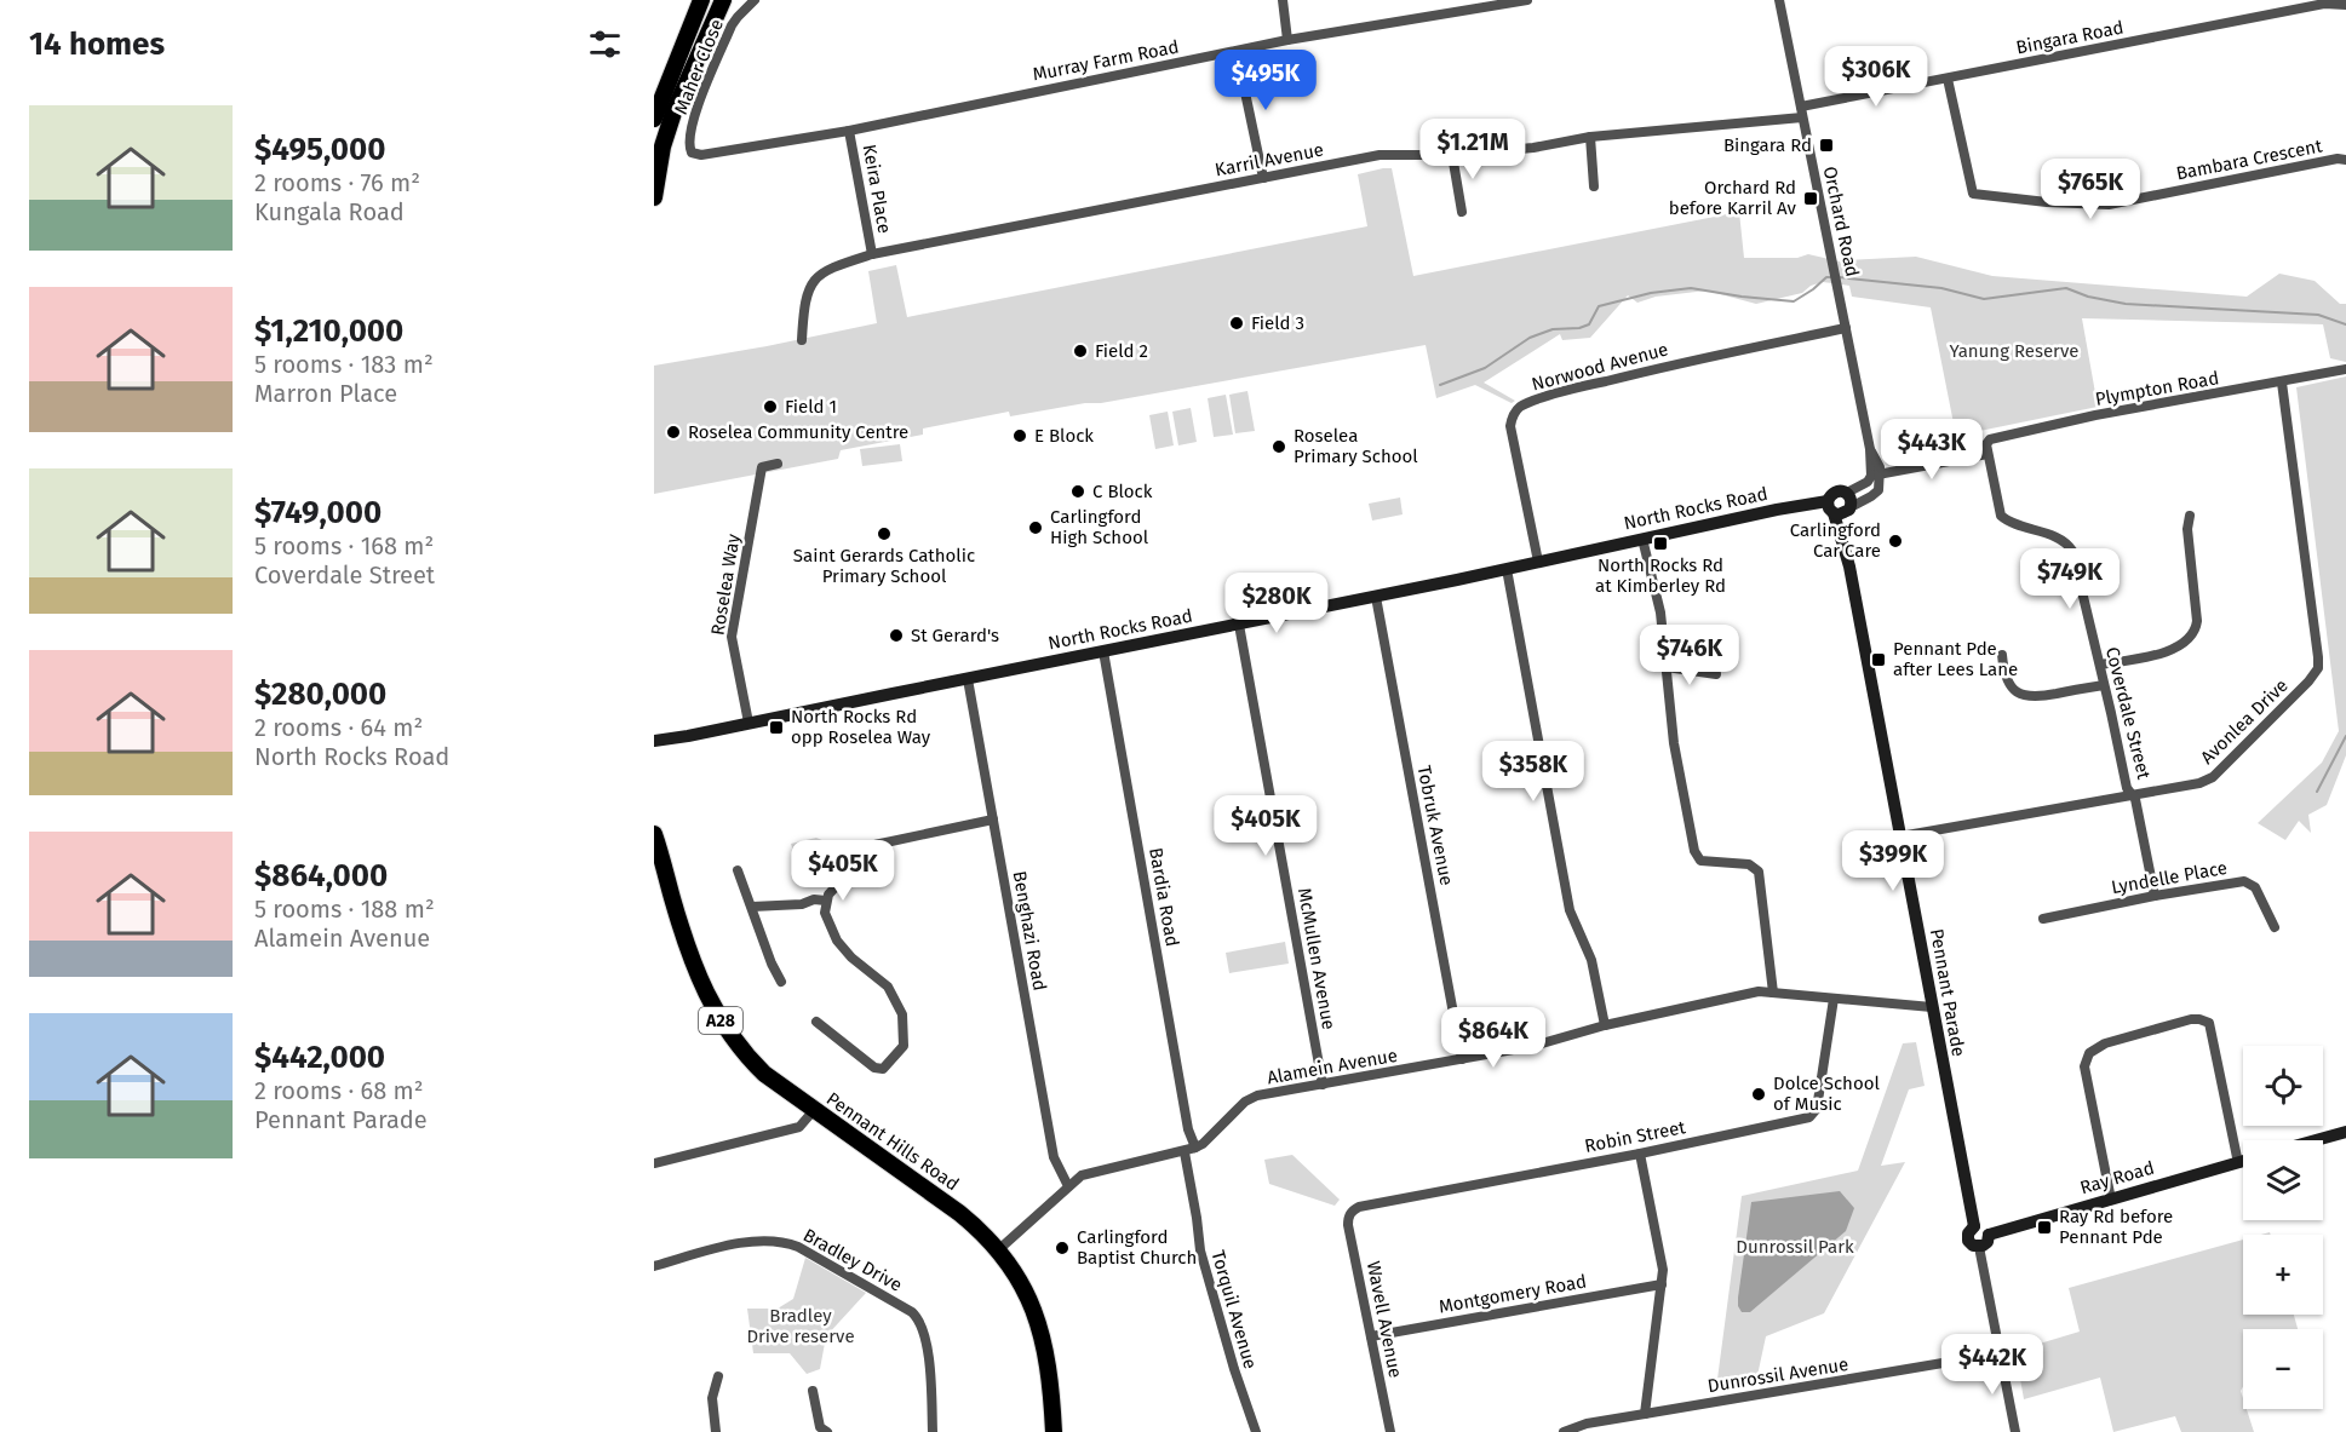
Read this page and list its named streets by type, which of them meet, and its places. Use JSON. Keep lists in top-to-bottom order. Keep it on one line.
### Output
{"streets":{"highway":["A28","Pennant Hills Road"],"street":["Bingara Road","Murray Farm Road","Maher Close","Karril Avenue","Bambara Crescent","Keira Place","Orchard Road","Norwood Avenue","Plympton Road","North Rocks Road","Roselea Way","Coverdale Street","Avonlea Drive","Tobruk Avenue","Lyndelle Place","Bardia Road","Benghazi Road","McMullen Avenue","Pennant Parade","Alamein Avenue","Robin Street","Ray Road","Bradley Drive","Montgomery Road","Torquil Avenue","Wavell Avenue","Dunrossil Avenue"]},"crossings":[["Bingara Road","Bambara Crescent"],["Bingara Road","Orchard Road"],["Murray Farm Road","Maher Close"],["Murray Farm Road","Keira Place"],["Karril Avenue","Keira Place"],["Karril Avenue","Orchard Road"],["Orchard Road","Norwood Avenue"],["Orchard Road","North Rocks Road"],["Norwood Avenue","North Rocks Road"],["Plympton Road","Coverdale Street"],["Plympton Road","Avonlea Drive"],["North Rocks Road","Roselea Way"],["North Rocks Road","Tobruk Avenue"],["North Rocks Road","Bardia Road"],["North Rocks Road","Benghazi Road"],["North Rocks Road","McMullen Avenue"],["North Rocks Road","Pennant Parade"],["Coverdale Street","Avonlea Drive"],["Coverdale Street","Lyndelle Place"],["Avonlea Drive","Pennant Parade"],["Tobruk Avenue","Alamein Avenue"],["Bardia Road","Alamein Avenue"],["Benghazi Road","Alamein Avenue"],["McMullen Avenue","Alamein Avenue"],["Pennant Parade","Alamein Avenue"],["Pennant Parade","Ray Road"],["Alamein Avenue","Robin Street"],["Alamein Avenue","Pennant Hills Road"],["Alamein Avenue","Torquil Avenue"],["Robin Street","Wavell Avenue"],["Montgomery Road","Wavell Avenue"]],"parks":["Yanung Reserve","Dunrossil Park","Bradley Drive reserve"],"places":{"transit":["Bingara Rd","Orchard Rd before Karril Av","North Rocks Rd at Kimberley Rd","Pennant Pde after Lees Lane","North Rocks Rd opp Roselea Way","Ray Rd before Pennant Pde"],"other":["Field 3","Field 2","Field 1","Roselea Community Centre","E Block","Roselea Primary School","C Block","Carlingford High School","Saint Gerards Catholic Primary School","Carlingford Car Care","St Gerard's","Dolce School of Music","Carlingford Baptist Church"]},"page":{"heading":"14 homes","price":["$306K","$495K","$1.21M","$765K","$443K","$749K","$280K","$746K","$358K","$405K","$399K","$405K","$864K","$442K"],"list":[{"name":"$495,000","note":"2 rooms · 76 m² · Kungala Road"},{"name":"$1,210,000","note":"5 rooms · 183 m² · Marron Place"},{"name":"$749,000","note":"5 rooms · 168 m² · Coverdale Street"},{"name":"$280,000","note":"2 rooms · 64 m² · North Rocks Road"},{"name":"$864,000","note":"5 rooms · 188 m² · Alamein Avenue"},{"name":"$442,000","note":"2 rooms · 68 m² · Pennant Parade"}],"map_buttons":["+","−"]}}
